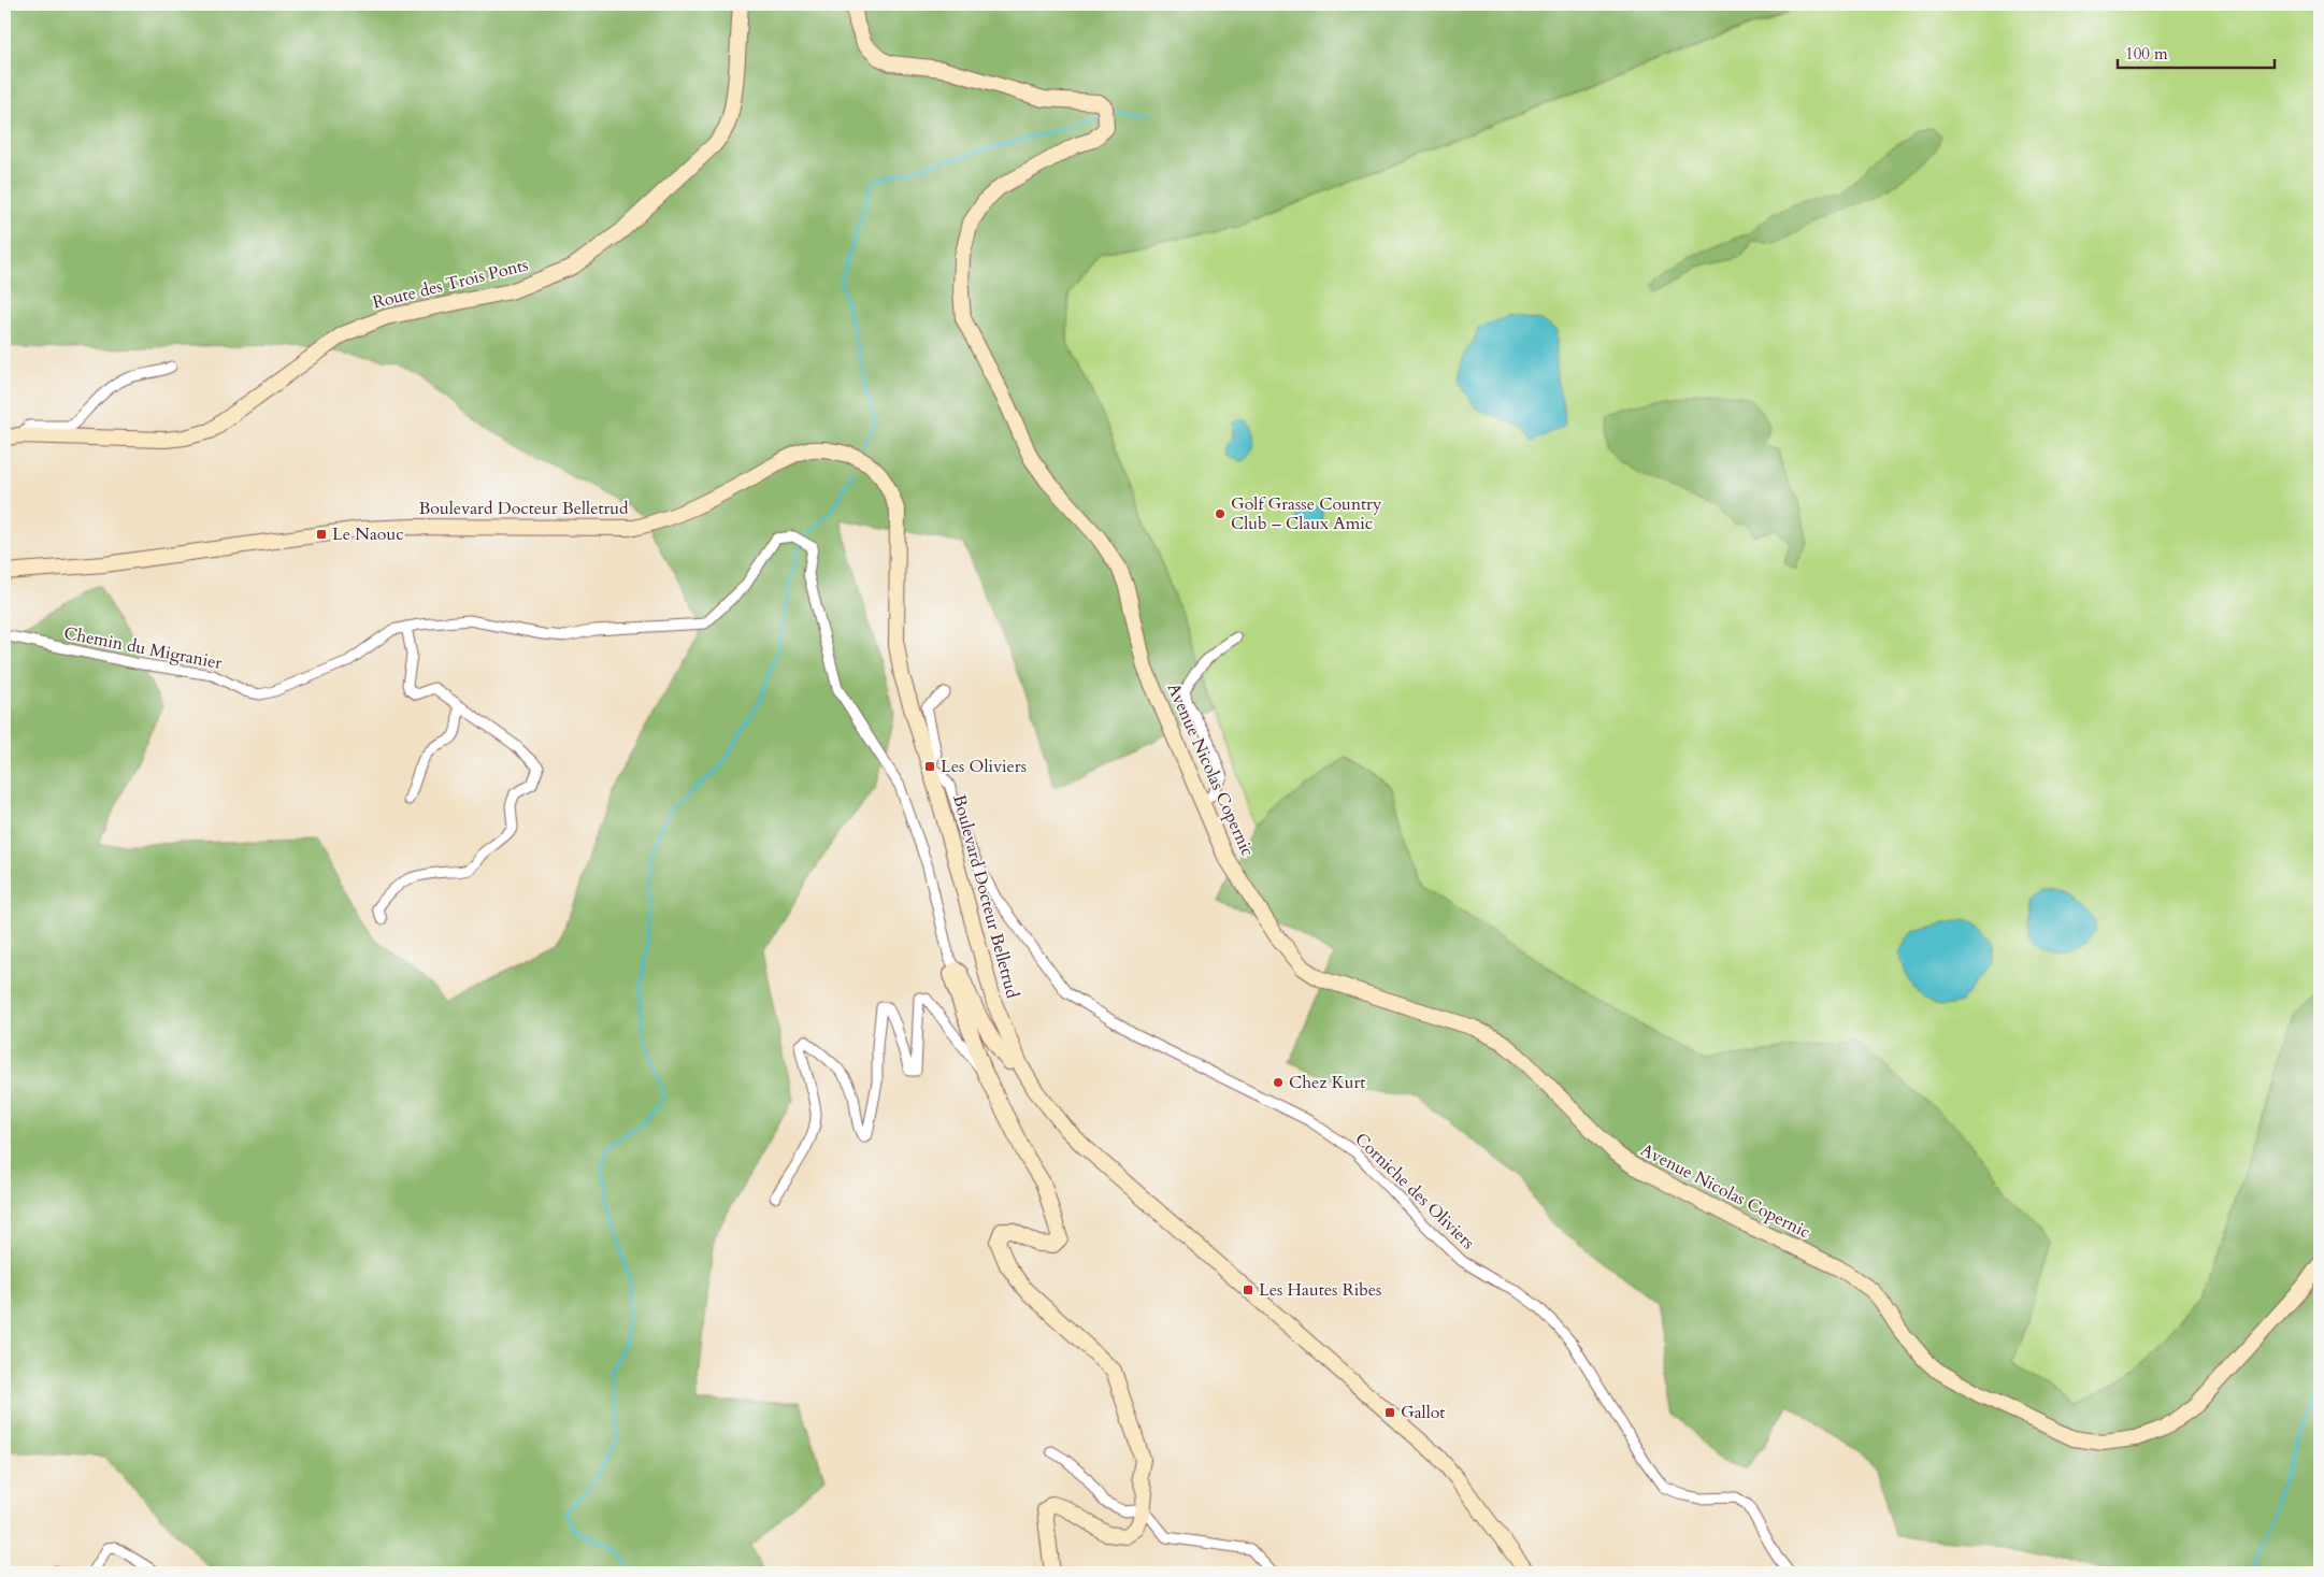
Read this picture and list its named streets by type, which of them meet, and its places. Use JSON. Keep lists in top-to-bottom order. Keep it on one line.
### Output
{"streets":{"street":["Route des Trois Ponts","Boulevard Docteur Belletrud","Chemin du Migranier","Avenue Nicolas Copernic","Corniche des Oliviers"]},"crossings":[["Boulevard Docteur Belletrud","Corniche des Oliviers"]],"places":{"other":["Golf Grasse Country Club – Claux Amic","Chez Kurt"],"transit":["Le Naouc","Les Oliviers","Les Hautes Ribes","Gallot"]},"scale_bar":"100 m"}
